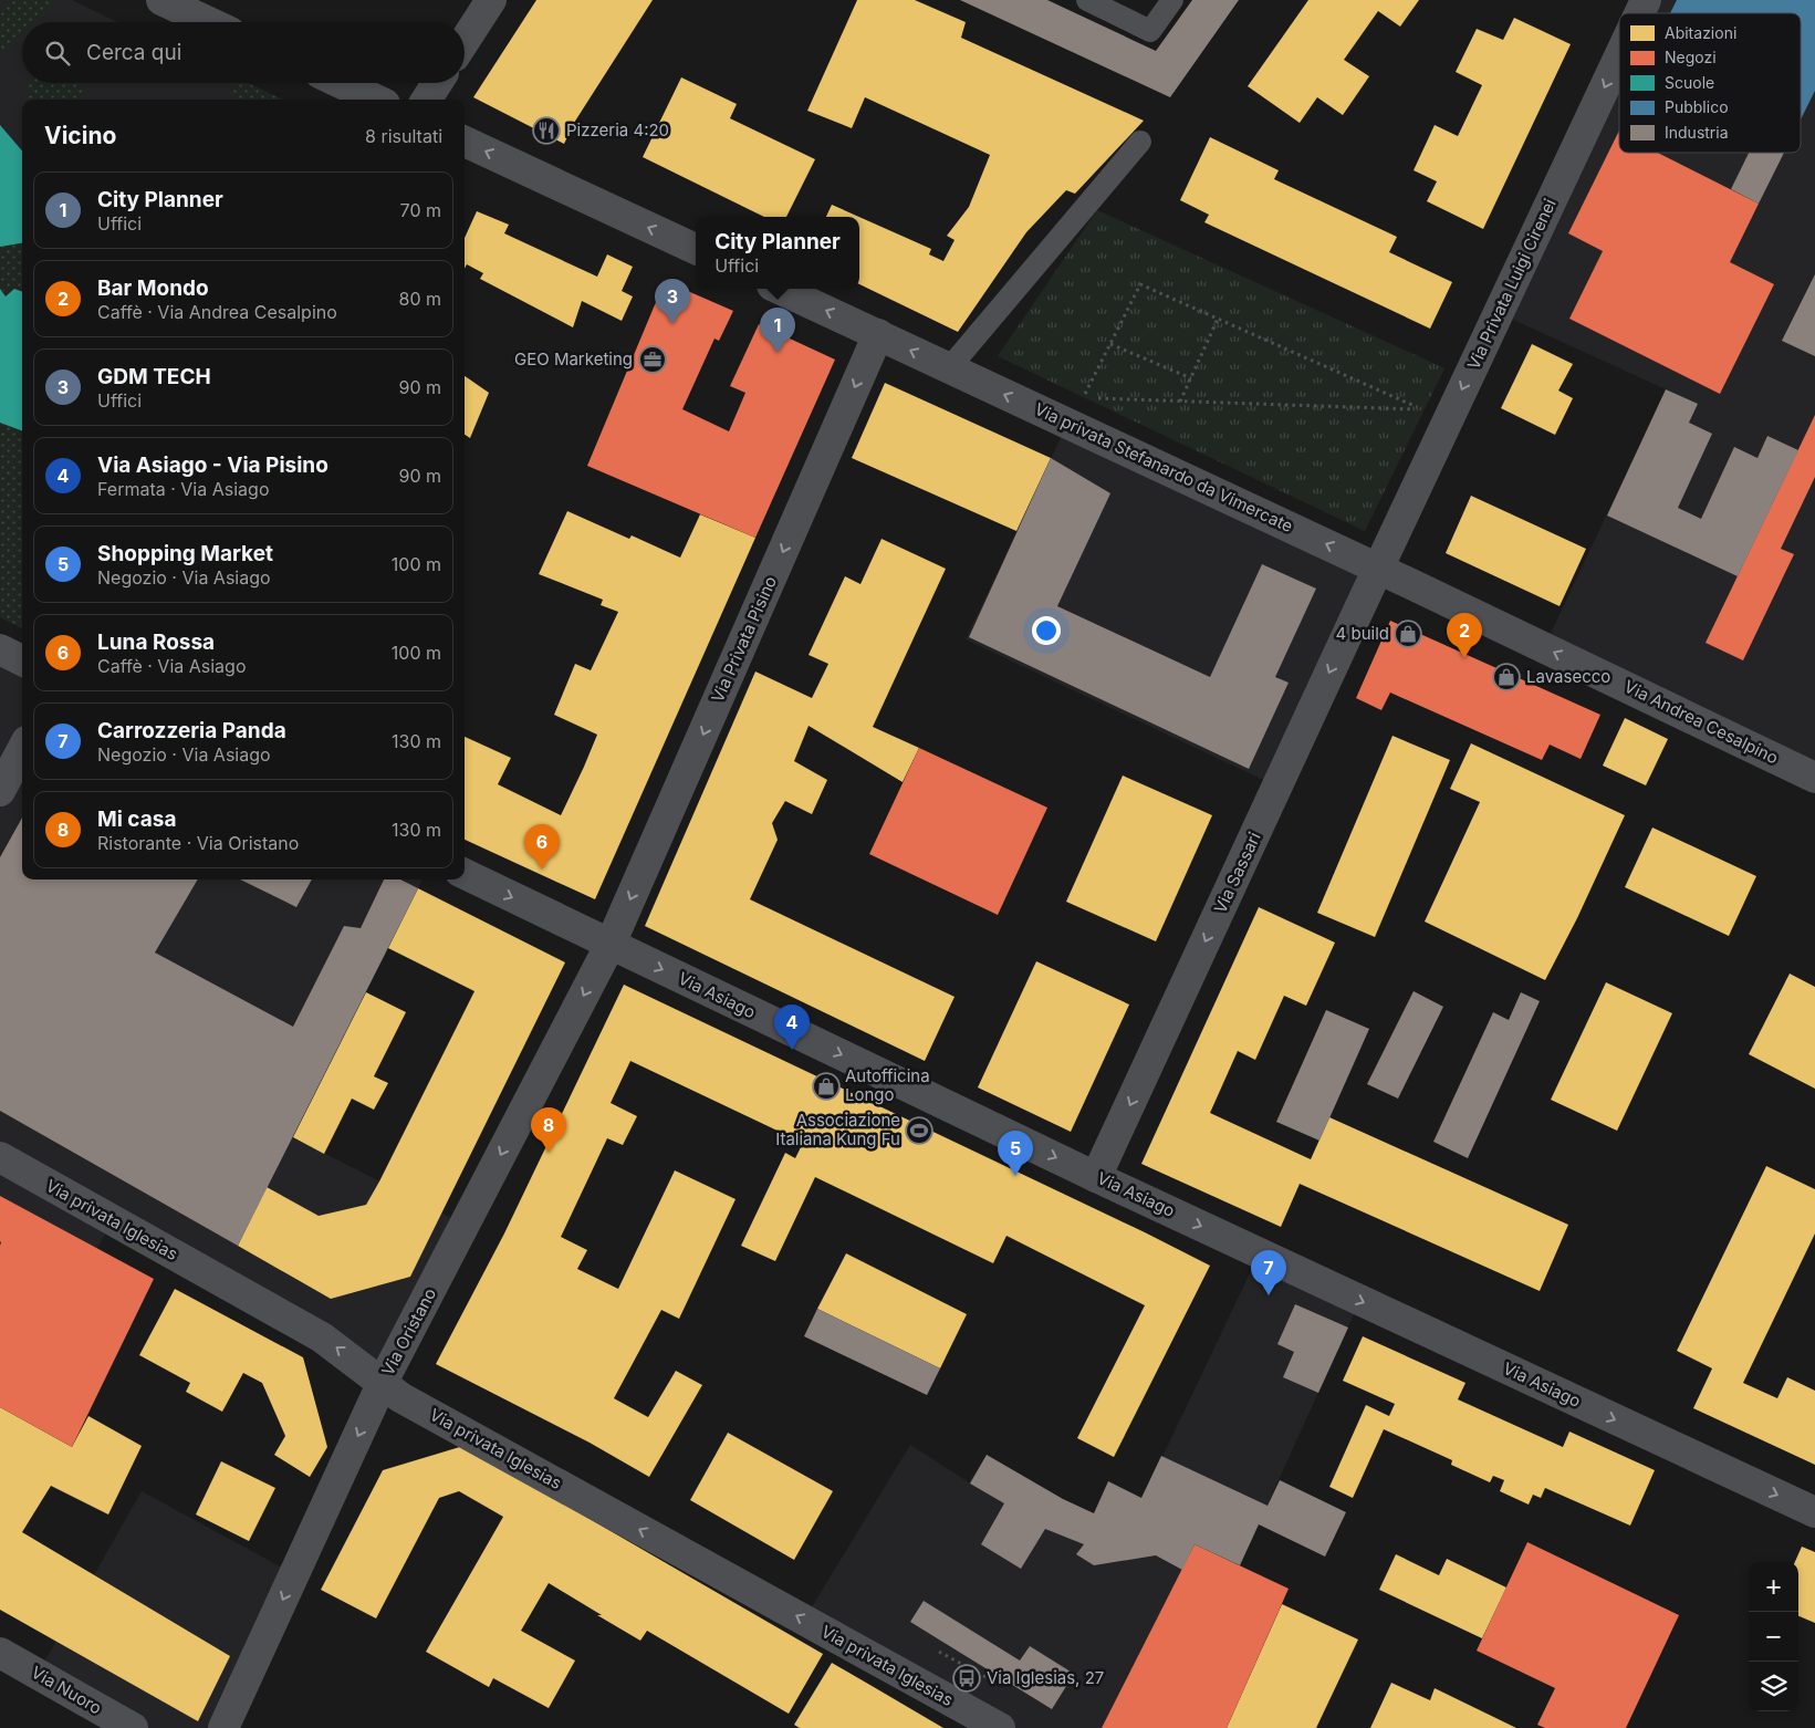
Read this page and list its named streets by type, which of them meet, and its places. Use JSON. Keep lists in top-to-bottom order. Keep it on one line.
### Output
{"streets":{"street":["Via Privata Luigi Cirenei","Via privata Stefanardo da Vimercate","Via Privata Pisino","Via Andrea Cesalpino","Via Sassari","Via Asiago","Via privata Iglesias","Via Oristano","Via Nuoro"]},"crossings":[["Via Privata Luigi Cirenei","Via privata Stefanardo da Vimercate"],["Via Privata Luigi Cirenei","Via Andrea Cesalpino"],["Via Privata Luigi Cirenei","Via Sassari"],["Via privata Stefanardo da Vimercate","Via Privata Pisino"],["Via privata Stefanardo da Vimercate","Via Andrea Cesalpino"],["Via privata Stefanardo da Vimercate","Via Sassari"],["Via Privata Pisino","Via Asiago"],["Via Privata Pisino","Via Oristano"],["Via Andrea Cesalpino","Via Sassari"],["Via Sassari","Via Asiago"],["Via Asiago","Via Oristano"],["Via privata Iglesias","Via Oristano"]],"one_way":["Via Privata Luigi Cirenei","Via privata Stefanardo da Vimercate","Via Privata Pisino","Via Andrea Cesalpino","Via Sassari","Via Asiago","Via privata Iglesias","Via Oristano"],"places":{"restaurant":["Pizzeria 4:20"],"office":["GEO Marketing"],"shop":["4 build","Lavasecco","Autofficina Longo"],"sports":["Associazione Italiana Kung Fu"],"bus stop":["Via Iglesias, 27"]},"legend":["Abitazioni","Negozi","Scuole","Pubblico","Industria"],"page":{"search":"Cerca qui","heading":["Vicino","8 risultati"],"list":[{"mark":"1","name":"City Planner","note":"Uffici","value":"70 m"},{"mark":"2","name":"Bar Mondo","note":"Caffè · Via Andrea Cesalpino","value":"80 m"},{"mark":"3","name":"GDM TECH","note":"Uffici","value":"90 m"},{"mark":"4","name":"Via Asiago - Via Pisino","note":"Fermata · Via Asiago","value":"90 m"},{"mark":"5","name":"Shopping Market","note":"Negozio · Via Asiago","value":"100 m"},{"mark":"6","name":"Luna Rossa","note":"Caffè · Via Asiago","value":"100 m"},{"mark":"7","name":"Carrozzeria Panda","note":"Negozio · Via Asiago","value":"130 m"},{"mark":"8","name":"Mi casa","note":"Ristorante · Via Oristano","value":"130 m"}],"popup":["City Planner","Uffici"],"pins":["3","1","2","6","4","8","5","7"],"map_buttons":["+","−"]}}
